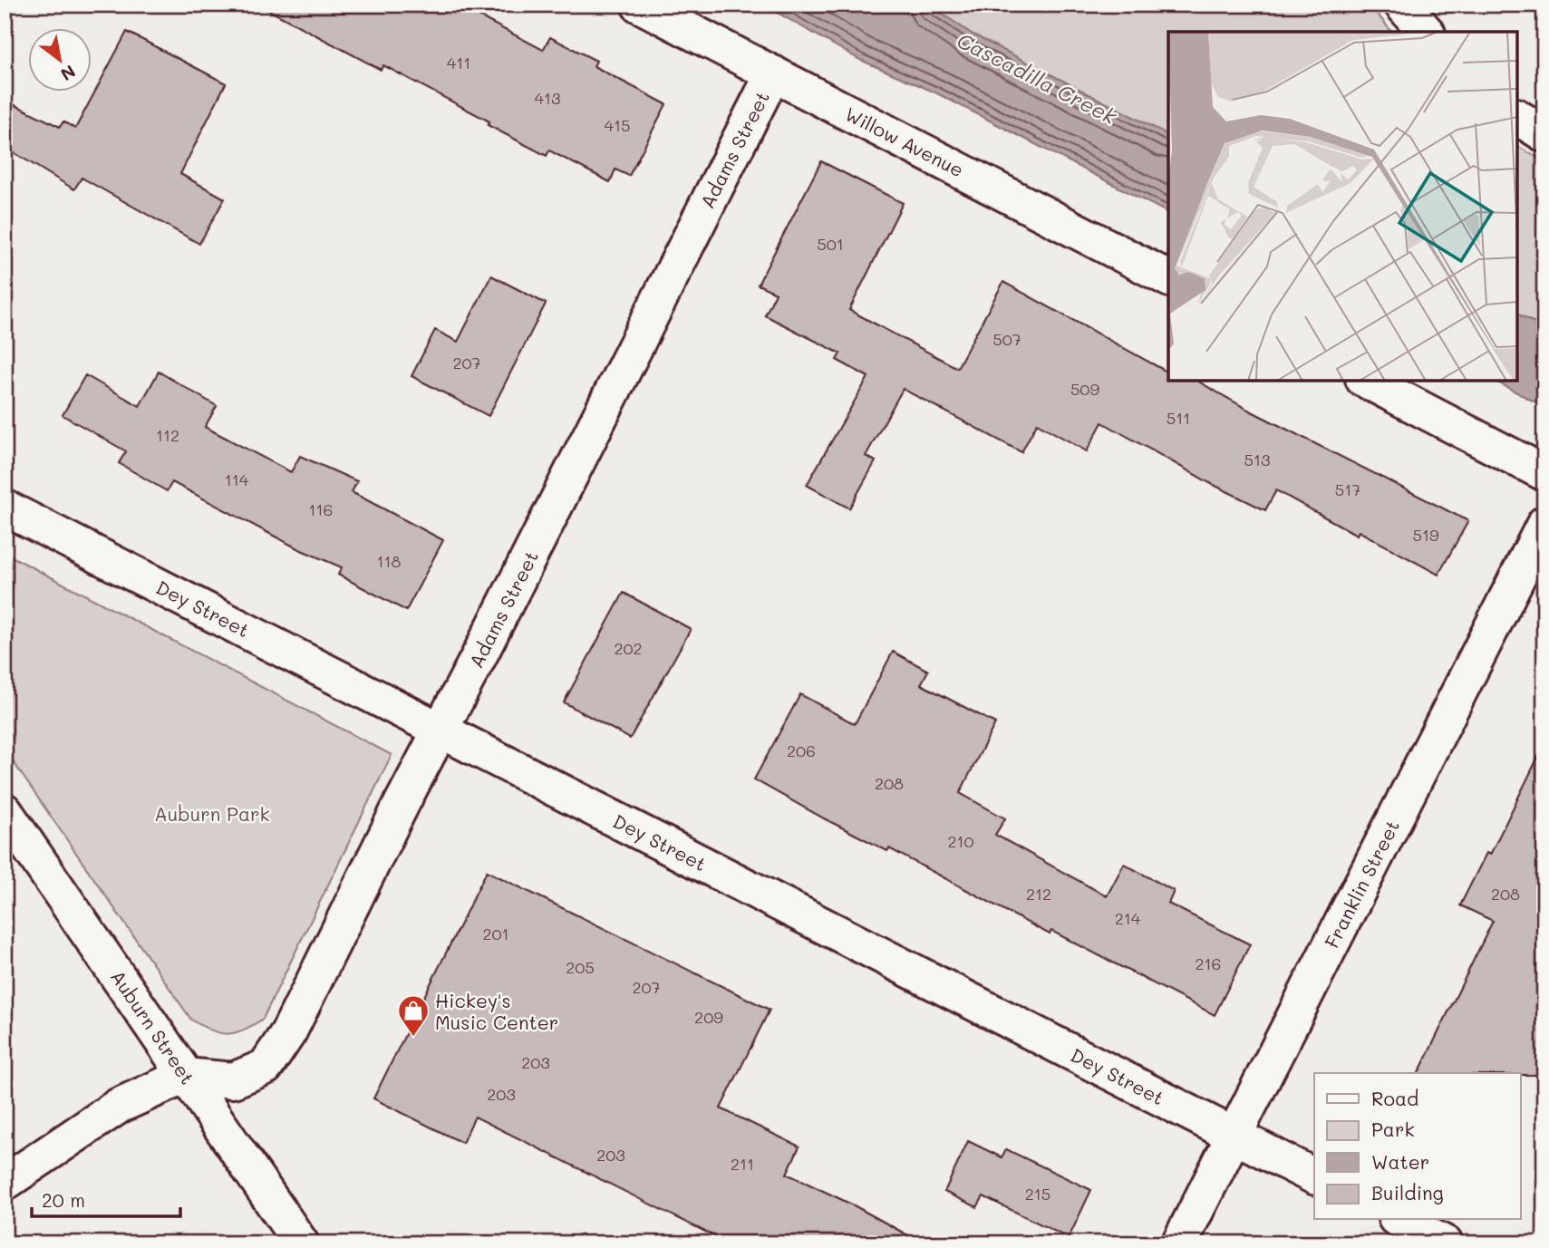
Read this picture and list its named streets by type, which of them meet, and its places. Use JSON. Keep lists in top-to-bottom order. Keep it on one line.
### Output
{"streets":{"street":["Willow Avenue","Adams Street","Dey Street","Franklin Street","Auburn Street"]},"crossings":[["Willow Avenue","Adams Street"],["Adams Street","Dey Street"],["Adams Street","Auburn Street"],["Dey Street","Franklin Street"]],"water":["Cascadilla Creek"],"parks":["Auburn Park"],"places":{"shop":["Hickey's Music Center"]},"house_numbers":["411","413","415","501","507","207","509","511","112","513","114","517","116","519","118","202","206","208","210","212","208","214","201","216","205","207","209","203","203","203","211","215"],"legend":["Road","Park","Water","Building"],"scale_bar":"20 m","north":"bottom right"}
